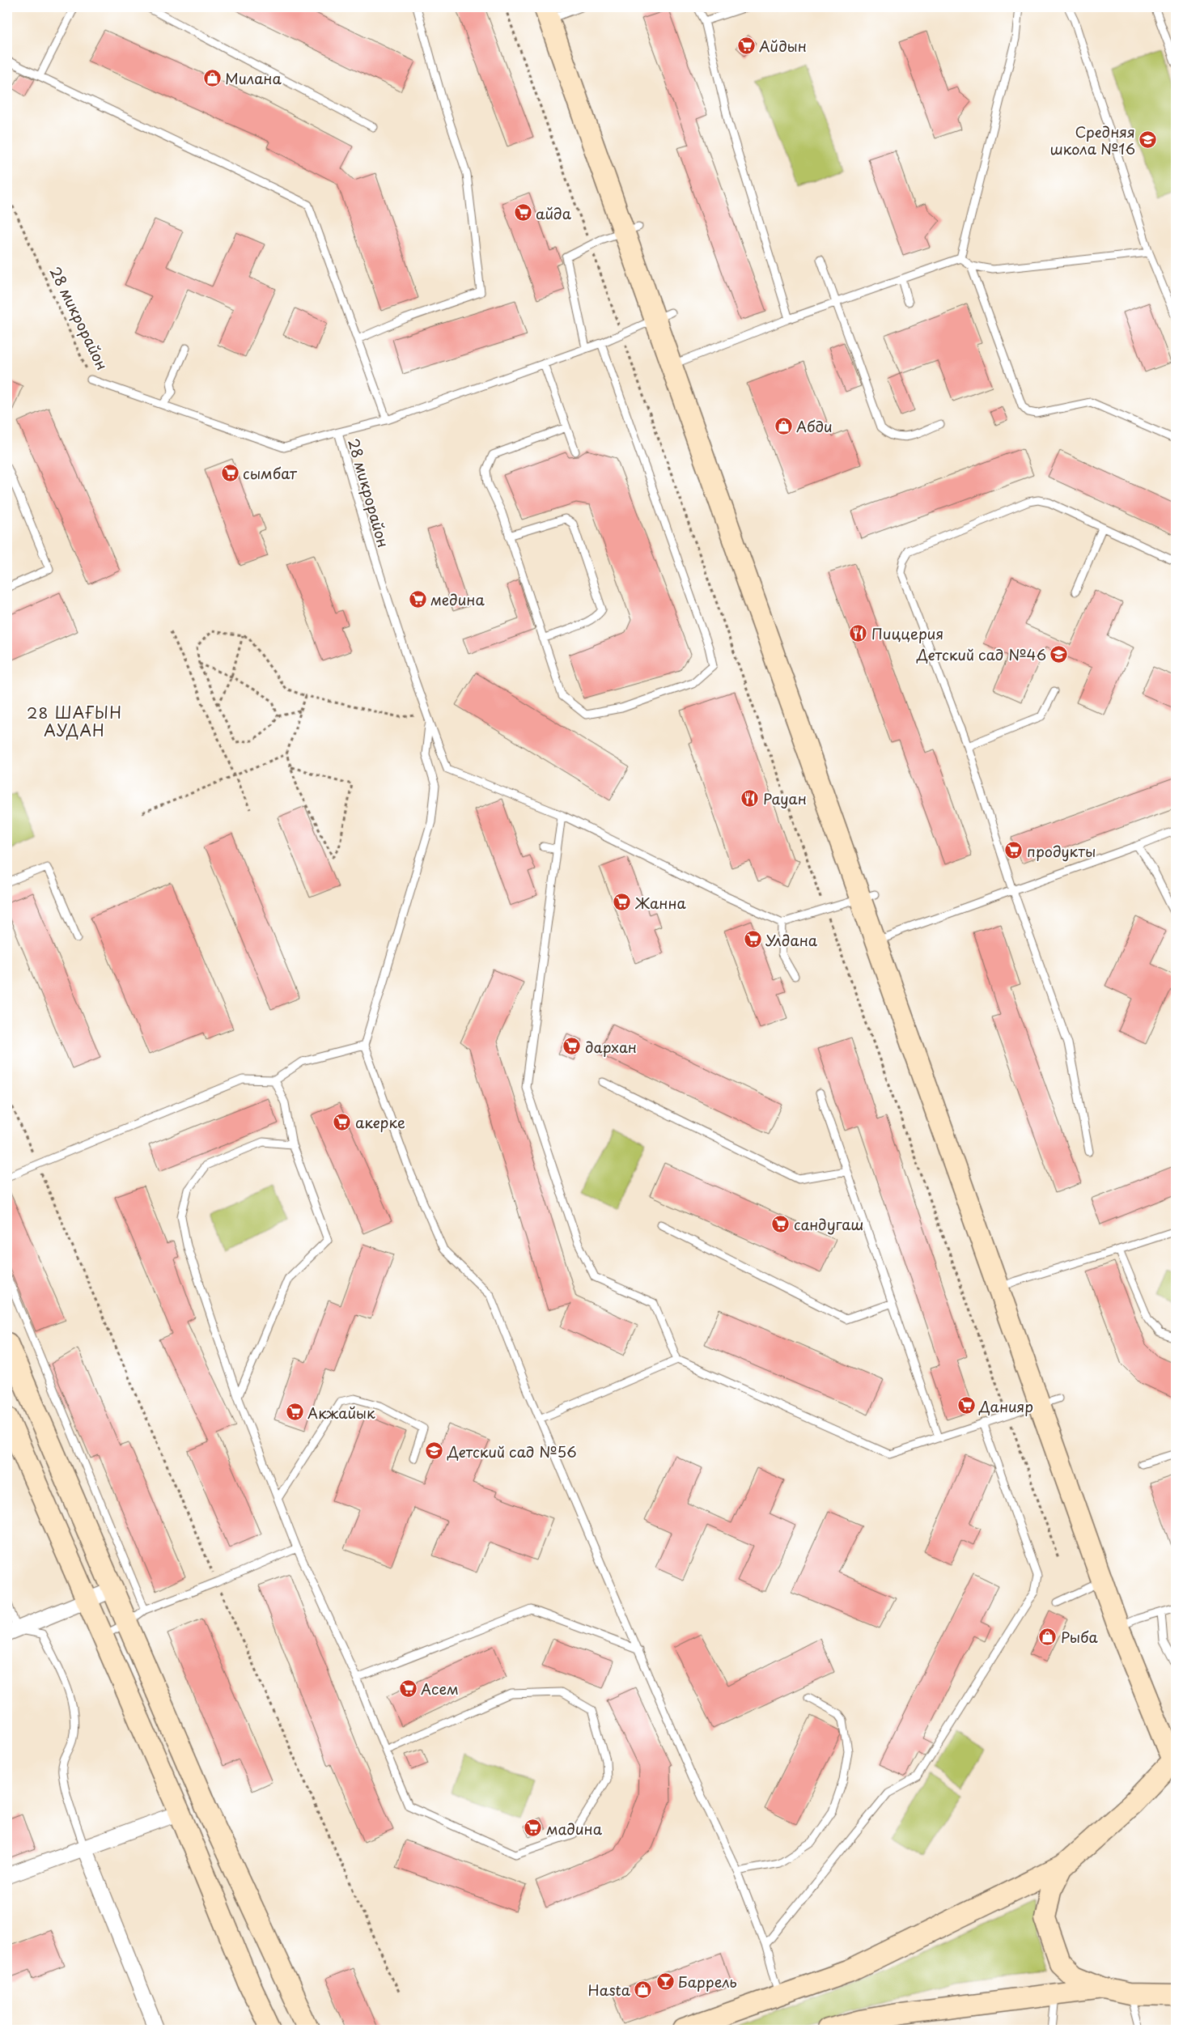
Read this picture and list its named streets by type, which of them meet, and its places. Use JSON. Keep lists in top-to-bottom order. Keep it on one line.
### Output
{"streets":{"lane":["28 микрорайон"]},"districts":["28 ШАҒЫН АУДАН"],"places":{"supermarket":["Айдын","айда","сымбат","медина","продукты","Жанна","Улдана","дархан","акерке","сандугаш","Данияр","Акжайык","Асем","мадина"],"shop":["Милана","Абди","Рыба","Hasta"],"school or university":["Средняя школа №16","Детский сад №46","Детский сад №56"],"restaurant":["Пиццерия","Рауан"],"bar":["Баррель"]}}
